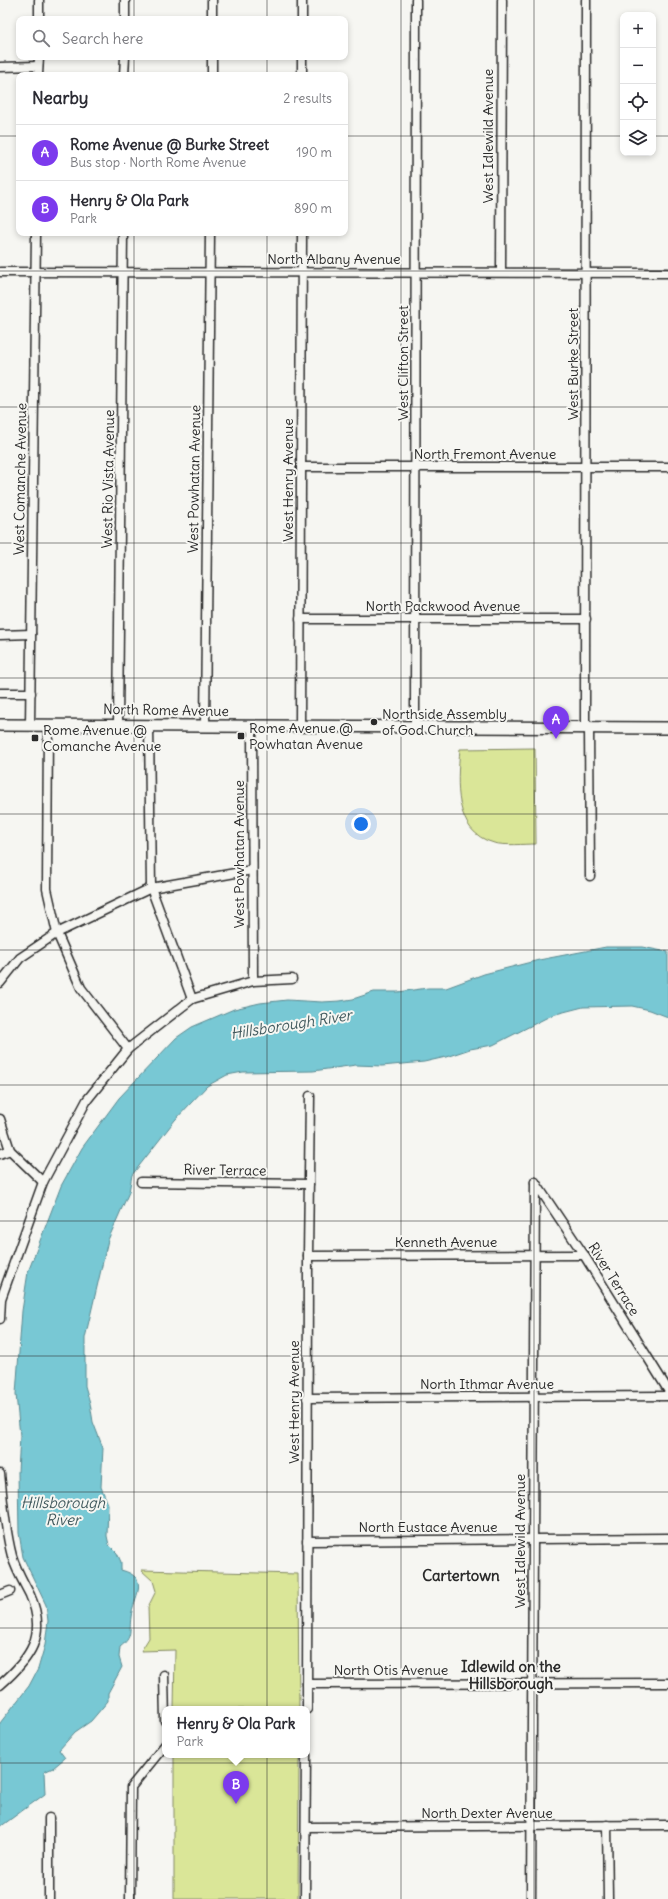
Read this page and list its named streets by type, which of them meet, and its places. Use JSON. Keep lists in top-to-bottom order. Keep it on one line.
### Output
{"streets":{"street":["West Idlewild Avenue","North Albany Avenue","West Clifton Street","West Burke Street","North Fremont Avenue","West Comanche Avenue","West Rio Vista Avenue","West Powhatan Avenue","West Henry Avenue","North Packwood Avenue","North Rome Avenue","River Terrace","Kenneth Avenue","North Ithmar Avenue","North Eustace Avenue","North Otis Avenue","North Dexter Avenue"]},"crossings":[["West Idlewild Avenue","North Albany Avenue"],["West Idlewild Avenue","River Terrace"],["West Idlewild Avenue","Kenneth Avenue"],["West Idlewild Avenue","North Ithmar Avenue"],["West Idlewild Avenue","North Eustace Avenue"],["West Idlewild Avenue","North Otis Avenue"],["West Idlewild Avenue","North Dexter Avenue"],["North Albany Avenue","West Clifton Street"],["North Albany Avenue","West Burke Street"],["North Albany Avenue","West Comanche Avenue"],["North Albany Avenue","West Rio Vista Avenue"],["North Albany Avenue","West Powhatan Avenue"],["North Albany Avenue","West Henry Avenue"],["West Clifton Street","North Fremont Avenue"],["West Clifton Street","North Packwood Avenue"],["West Clifton Street","North Rome Avenue"],["West Burke Street","North Fremont Avenue"],["West Burke Street","North Packwood Avenue"],["West Burke Street","North Rome Avenue"],["North Fremont Avenue","West Henry Avenue"],["West Comanche Avenue","North Rome Avenue"],["West Rio Vista Avenue","North Rome Avenue"],["West Powhatan Avenue","North Rome Avenue"],["West Henry Avenue","North Packwood Avenue"],["West Henry Avenue","North Rome Avenue"],["West Henry Avenue","River Terrace"],["West Henry Avenue","Kenneth Avenue"],["West Henry Avenue","North Ithmar Avenue"],["West Henry Avenue","North Eustace Avenue"],["West Henry Avenue","North Otis Avenue"],["River Terrace","Kenneth Avenue"]],"districts":["Cartertown","Idlewild on the Hillsborough"],"water":["Hillsborough River"],"places":{"other":["Northside Assembly of God Church"],"transit":["Rome Avenue @ Powhatan Avenue","Rome Avenue @ Comanche Avenue"]},"page":{"map_buttons":["+","−"],"search":"Search here","heading":["Nearby","2 results"],"list":[{"mark":"A","name":"Rome Avenue @ Burke Street","note":"Bus stop · North Rome Avenue","value":"190 m"},{"mark":"B","name":"Henry & Ola Park","note":"Park","value":"890 m"}],"pins":["A","B"],"popup":["Henry & Ola Park","Park"]}}
